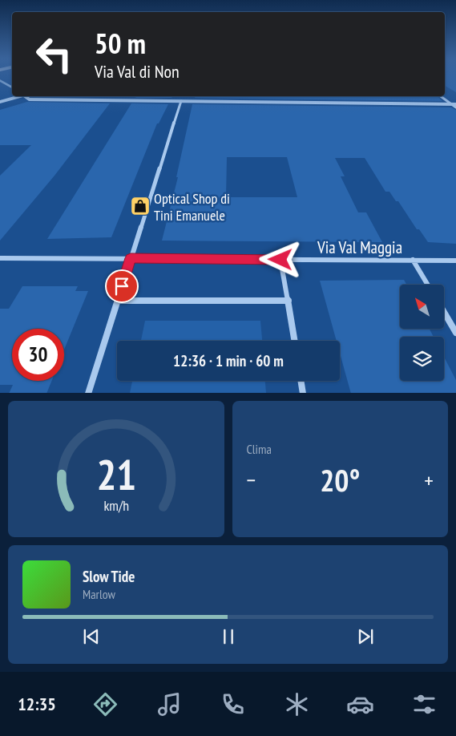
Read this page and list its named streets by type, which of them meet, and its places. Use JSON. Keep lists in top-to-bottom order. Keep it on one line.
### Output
{"streets":{"street":["Via Val Maggia"]},"places":{"shop":["Optical Shop di Tini Emanuele"]},"north":"top left","page":{"turn":["50 m","Via Val di Non"],"limit":"30","trip":"12:36 · 1 min · 60 m","tile":"Clima","heat":["−","20°","+"],"song":["Slow Tide","Marlow"],"tabs":"12:35","gauge":["21","km/h"]}}
